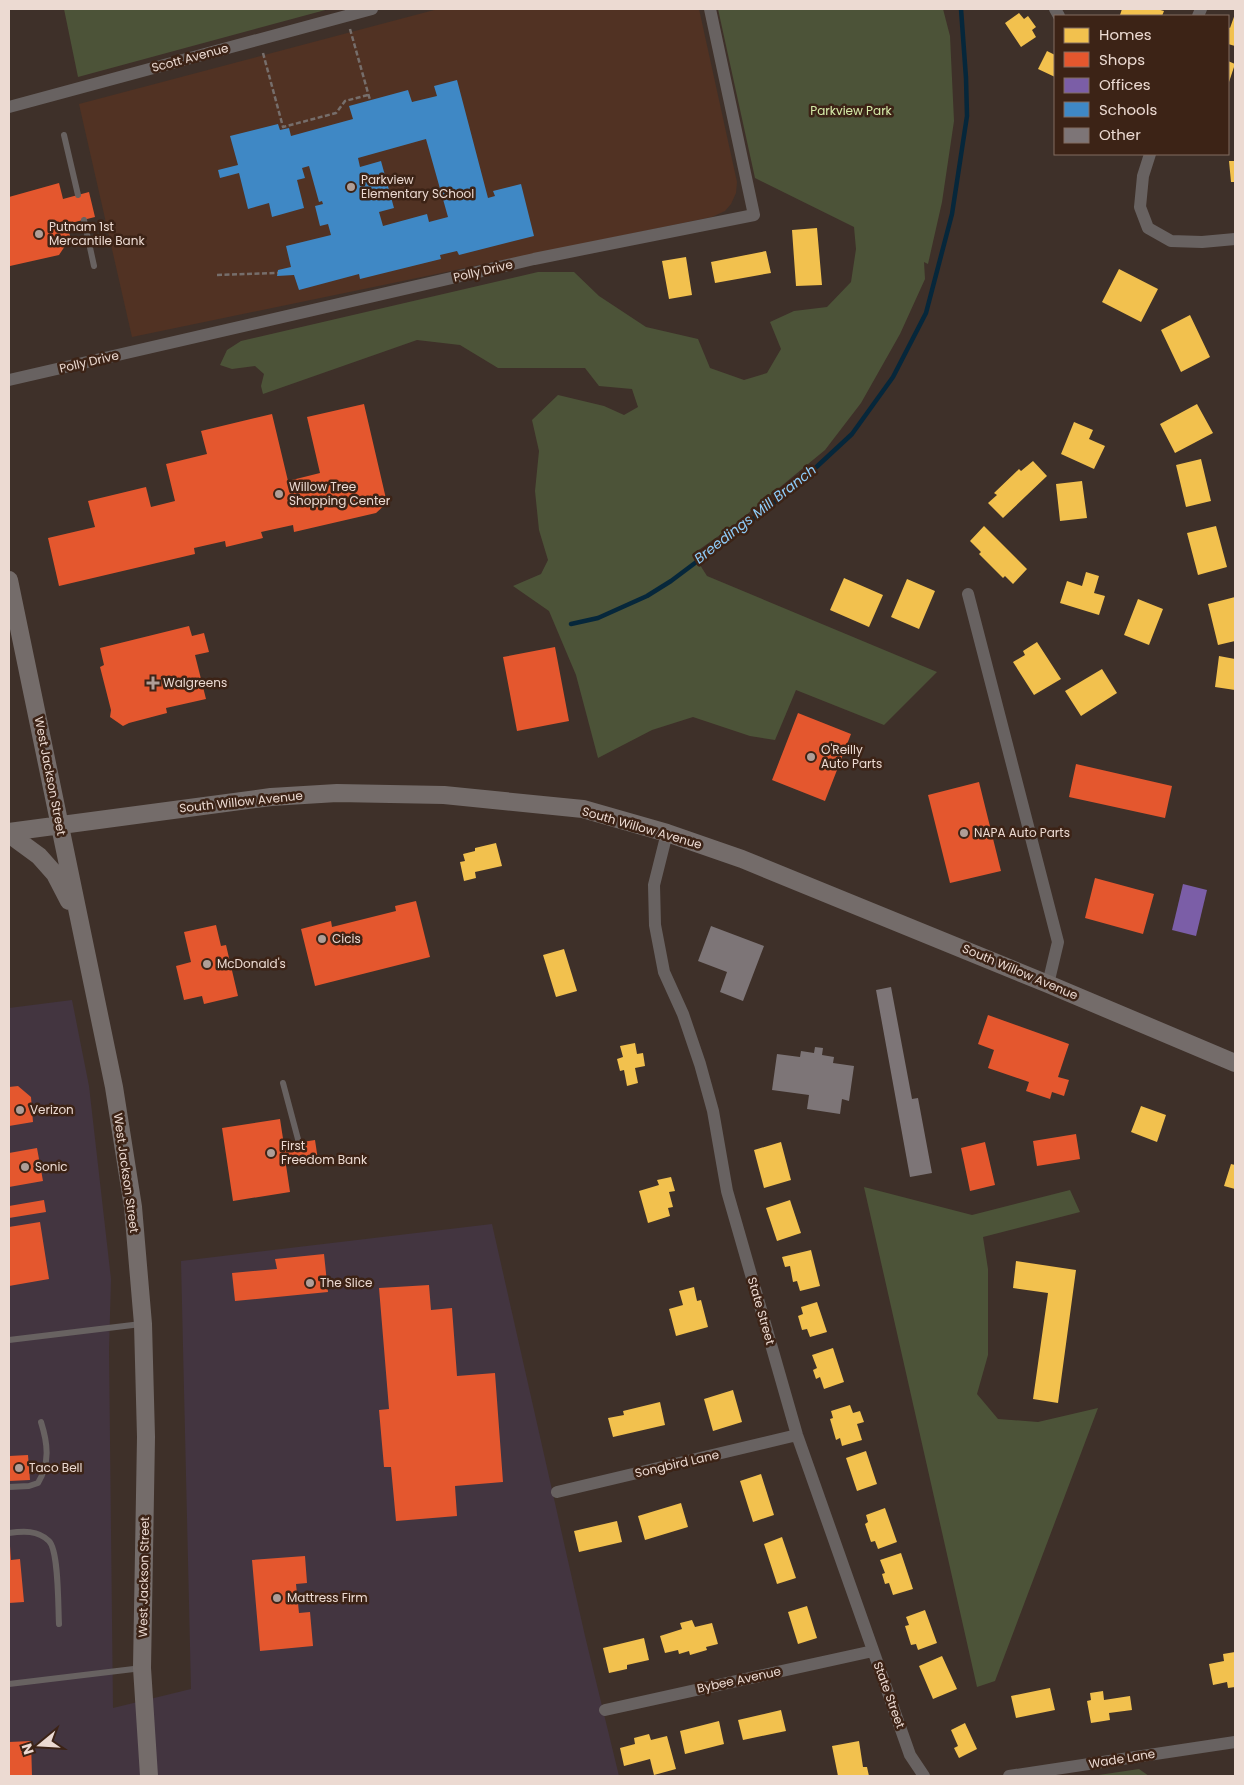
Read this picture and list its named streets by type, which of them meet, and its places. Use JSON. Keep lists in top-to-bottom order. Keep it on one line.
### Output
{"streets":{"street":["Scott Avenue","Polly Drive","West Jackson Street","South Willow Avenue","State Street","Songbird Lane","Bybee Avenue","Wade Lane"]},"crossings":[["West Jackson Street","South Willow Avenue"],["South Willow Avenue","State Street"],["State Street","Songbird Lane"],["State Street","Bybee Avenue"]],"water":["Breedings Mill Branch"],"parks":["Parkview Park"],"places":{"other":["Parkview Elementary SChool","Putnam 1st Mercantile Bank","Willow Tree Shopping Center","O'Reilly Auto Parts","NAPA Auto Parts","Cicis","McDonald's","Verizon","First Freedom Bank","Sonic","The Slice","Taco Bell","Mattress Firm"],"health":["Walgreens"]},"legend":["Homes","Shops","Offices","Schools","Other"],"north":"left"}
